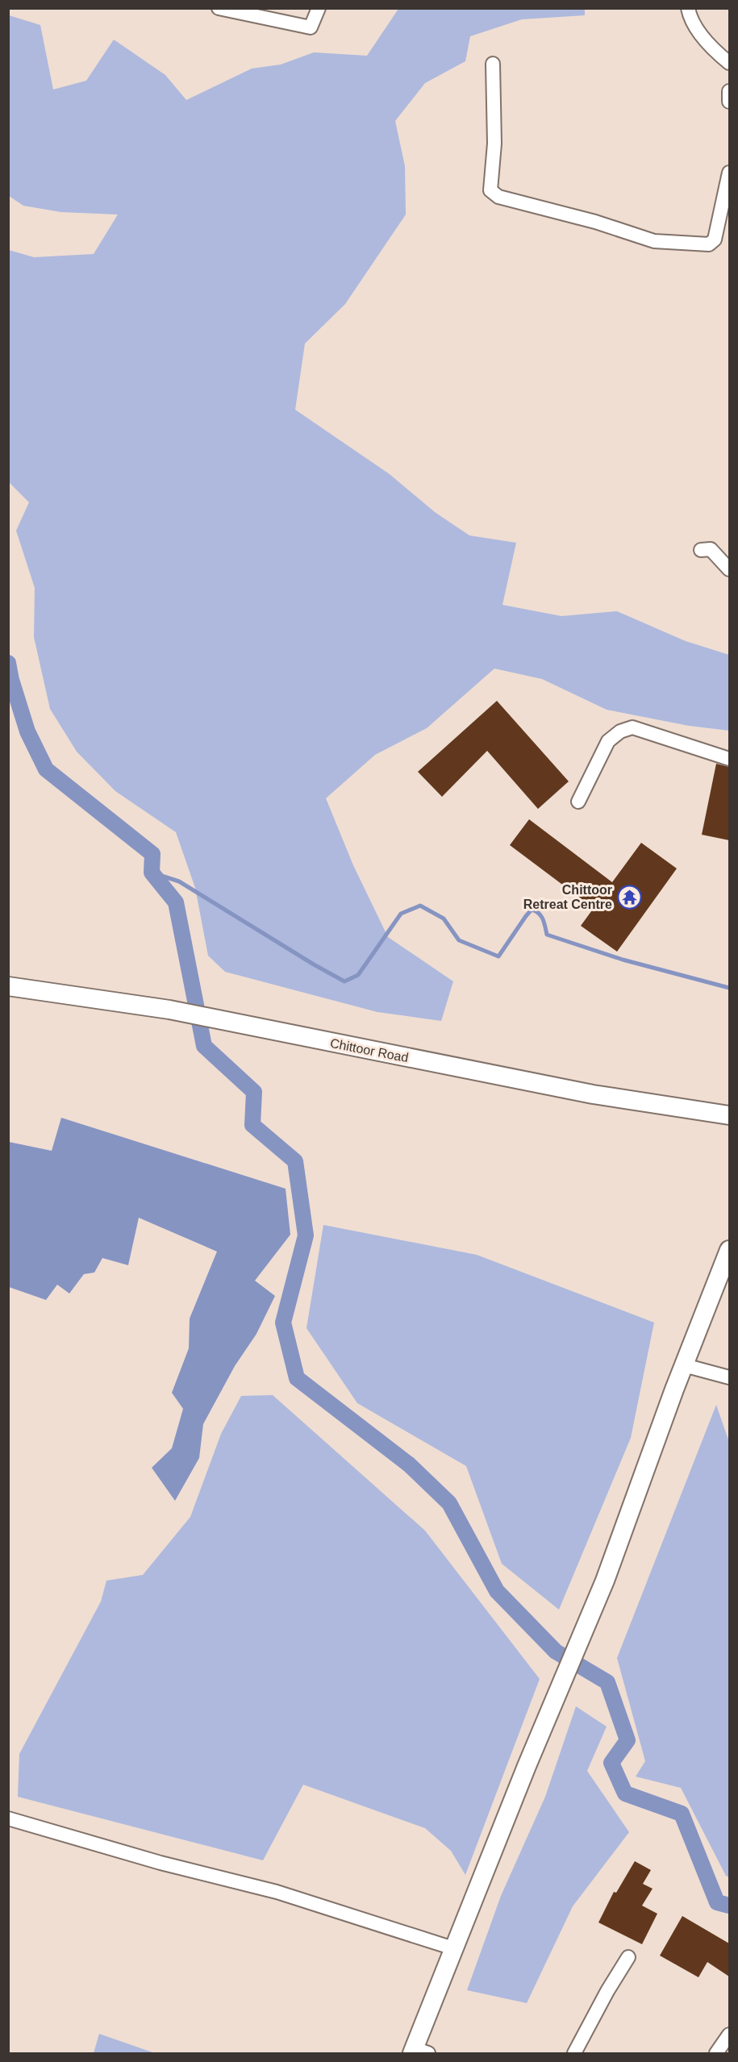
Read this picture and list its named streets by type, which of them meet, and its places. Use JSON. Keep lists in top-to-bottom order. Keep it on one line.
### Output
{"streets":{"main road":["Chittoor Road"]},"places":{"temple":["Chittoor Retreat Centre"]}}
